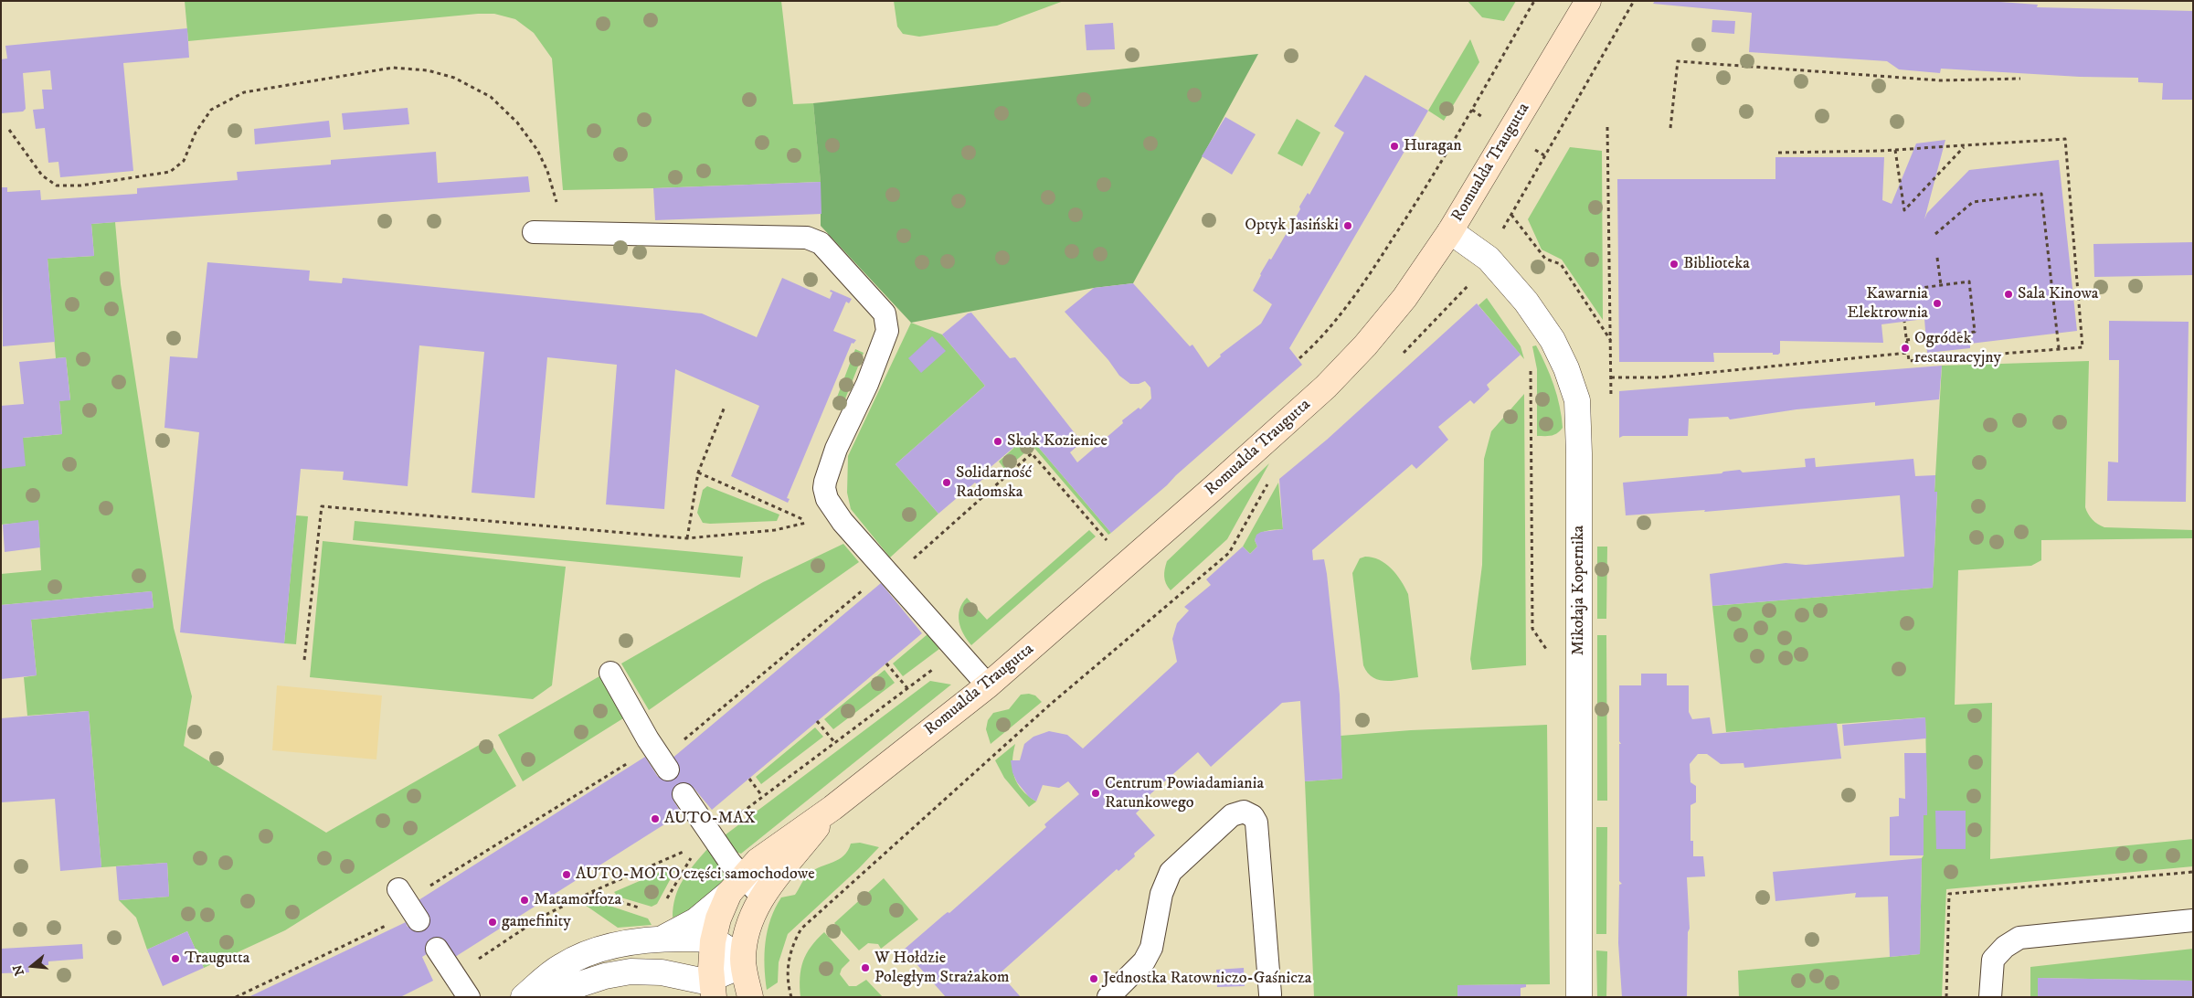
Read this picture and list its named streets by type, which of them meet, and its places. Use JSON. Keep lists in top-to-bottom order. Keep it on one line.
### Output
{"streets":{"street":["Romualda Traugutta","Mikołaja Kopernika"]},"crossings":[["Romualda Traugutta","Mikołaja Kopernika"]],"places":["Huragan","Optyk Jasiński","Biblioteka","Sala Kinowa","Kawarnia Elektrownia","Ogródek restauracyjny","Skok Kozienice","Solidarność Radomska","Centrum Powiadamiania Ratunkowego","AUTO-MAX","AUTO-MOTO części samochodowe","Matamorfoza","gamefinity","Traugutta","W Hołdzie Poległym Strażakom","Jednostka Ratowniczo-Gaśnicza"],"north":"left"}
